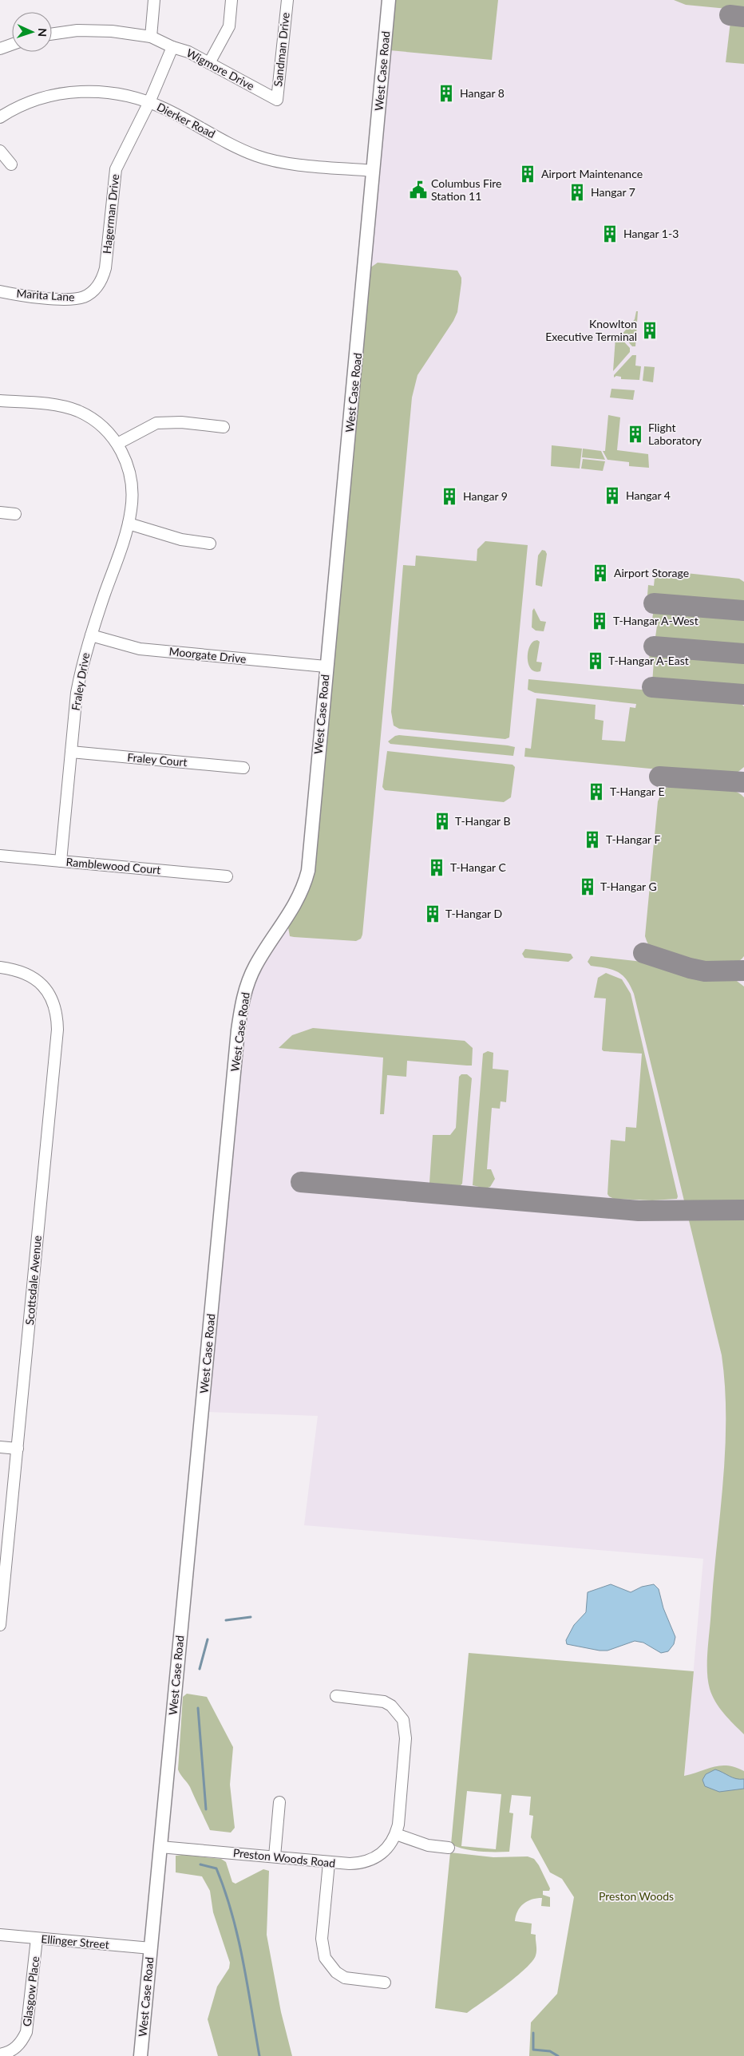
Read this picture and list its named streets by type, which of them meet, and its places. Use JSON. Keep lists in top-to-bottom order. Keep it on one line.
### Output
{"streets":{"main road":["West Case Road"],"street":["Sandman Drive","Wigmore Drive","Dierker Road","Hagerman Drive","Marita Lane","Moorgate Drive","Fraley Drive","Fraley Court","Ramblewood Court","Scottsdale Avenue","Preston Woods Road","Ellinger Street","Glasgow Place"]},"crossings":[["Sandman Drive","Wigmore Drive"],["Wigmore Drive","Hagerman Drive"],["West Case Road","Dierker Road"],["West Case Road","Moorgate Drive"],["West Case Road","Preston Woods Road"],["West Case Road","Ellinger Street"],["Dierker Road","Hagerman Drive"],["Hagerman Drive","Marita Lane"],["Moorgate Drive","Fraley Drive"],["Fraley Drive","Fraley Court"],["Fraley Drive","Ramblewood Court"],["Ellinger Street","Glasgow Place"]],"parks":["Preston Woods"],"places":{"building":["Hangar 8","Airport Maintenance","Hangar 7","Hangar 1-3","Knowlton Executive Terminal","Flight Laboratory","Hangar 4","Hangar 9","Airport Storage","T-Hangar A-West","T-Hangar A-East","T-Hangar E","T-Hangar B","T-Hangar F","T-Hangar C","T-Hangar G","T-Hangar D"],"public building":["Columbus Fire Station 11"]},"north":"right"}
